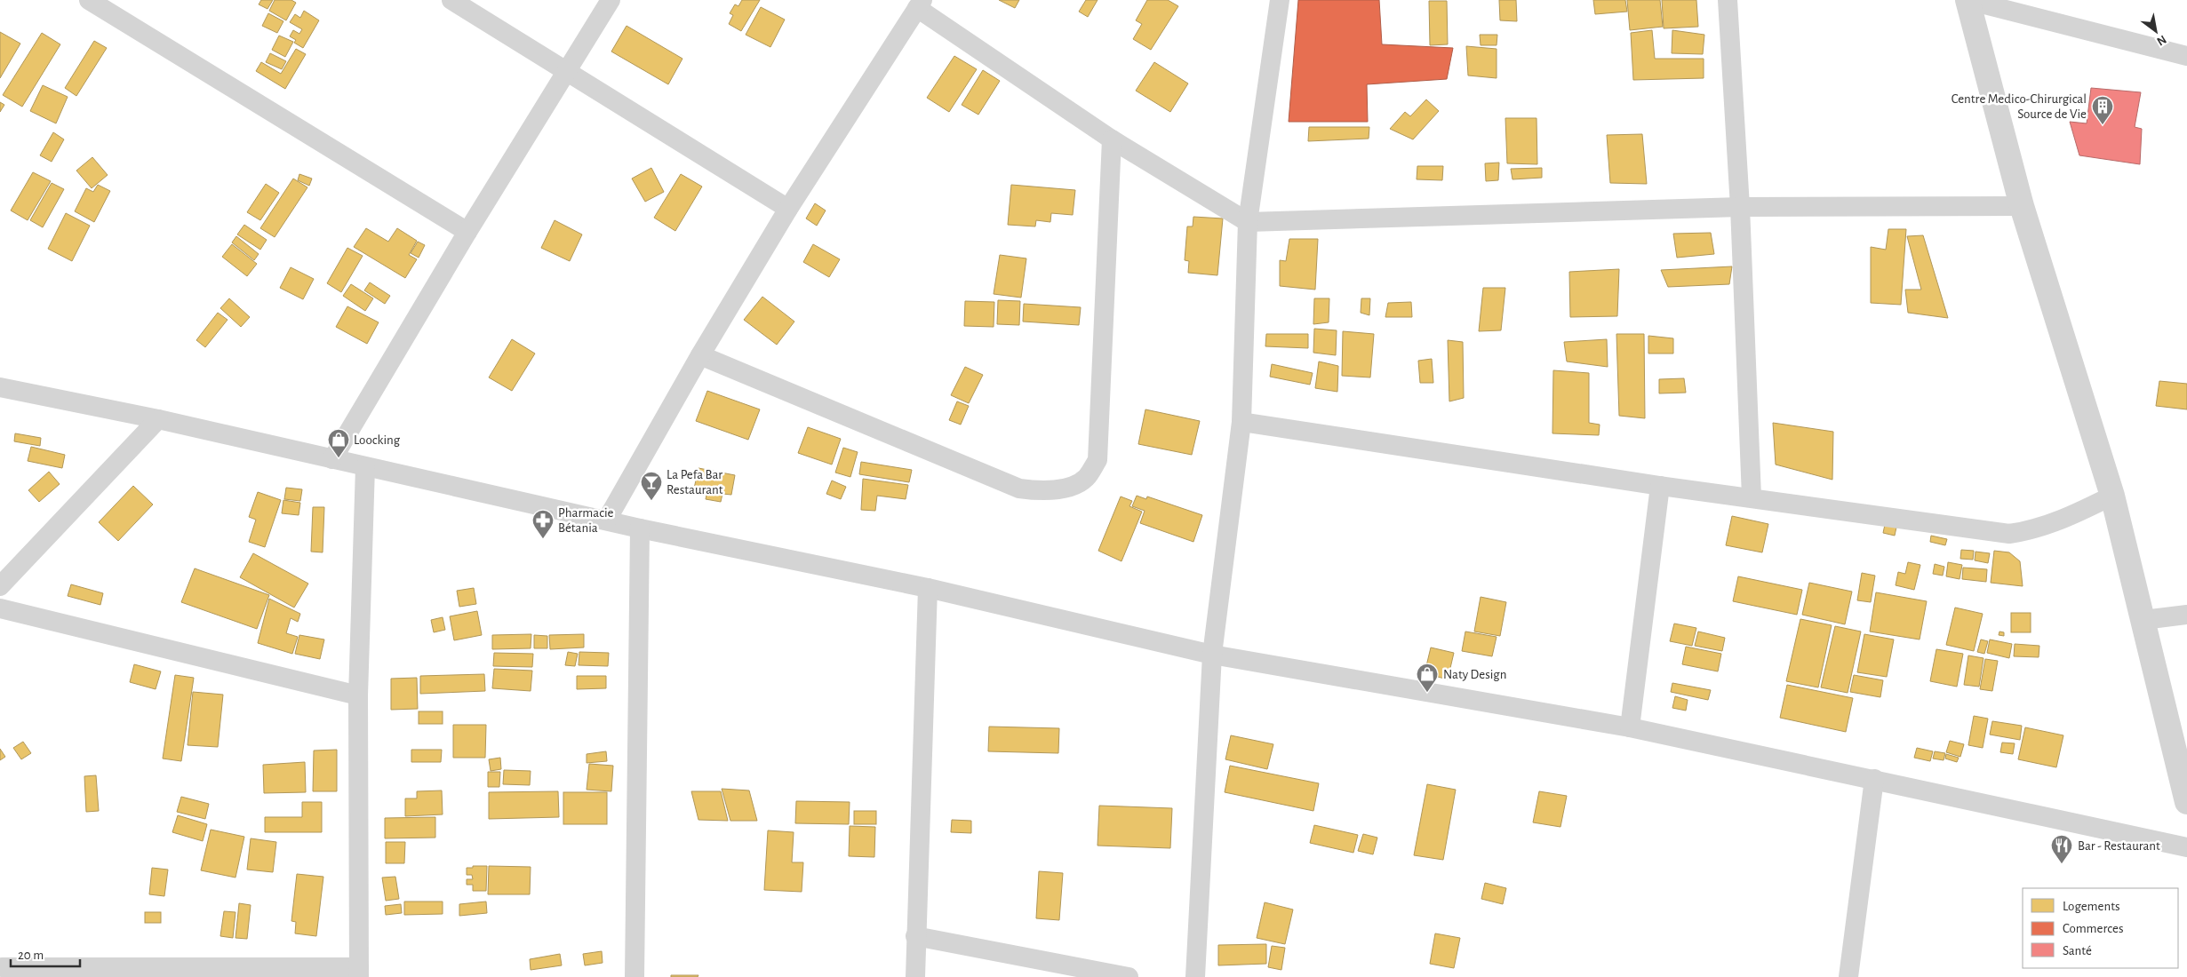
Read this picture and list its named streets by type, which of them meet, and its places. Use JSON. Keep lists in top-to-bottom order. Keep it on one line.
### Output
{"places":{"building":["Centre Medico-Chirurgical Source de Vie"],"shop":["Loocking","Naty Design"],"bar":["La Pefa Bar Restaurant"],"pharmacy":["Pharmacie Bétania"],"restaurant":["Bar - Restaurant"]},"legend":["Logements","Commerces","Santé"],"scale_bar":"20 m","north":"bottom right"}
